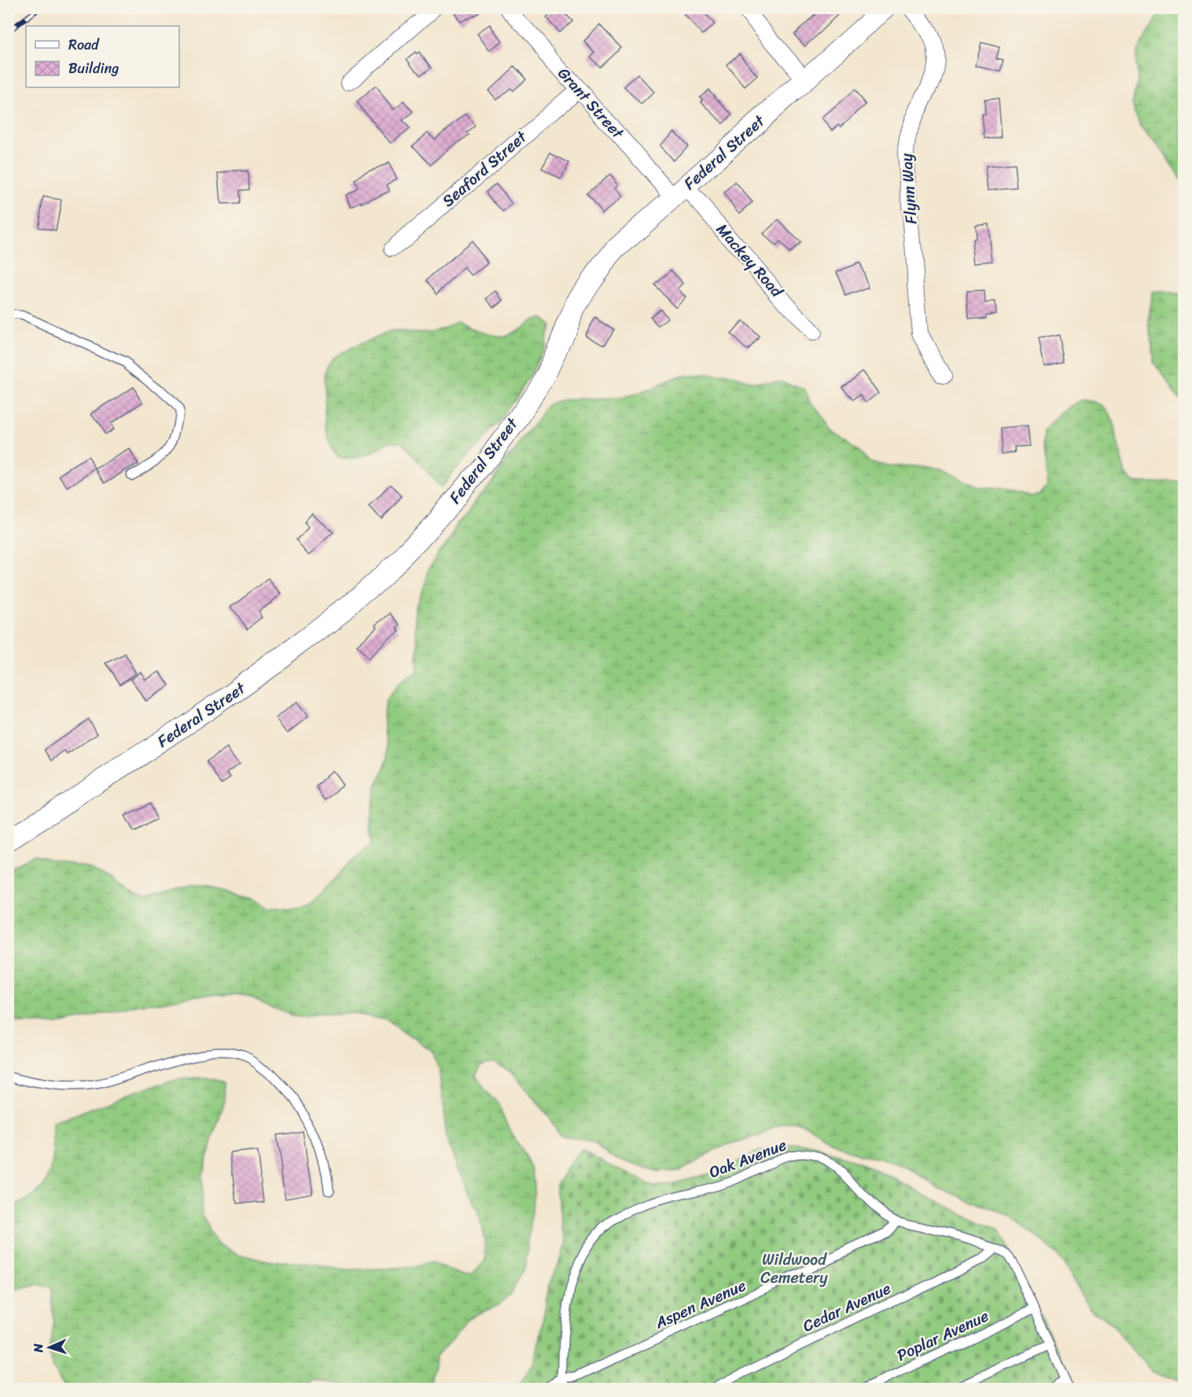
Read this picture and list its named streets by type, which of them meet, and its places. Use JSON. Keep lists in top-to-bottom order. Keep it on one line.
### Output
{"streets":{"street":["Grant Street","Federal Street","Seaford Street","Flynn Way","Mackey Road"],"lane":["Oak Avenue","Aspen Avenue","Cedar Avenue","Poplar Avenue"]},"crossings":[["Grant Street","Federal Street"],["Grant Street","Seaford Street"],["Grant Street","Mackey Road"],["Federal Street","Mackey Road"],["Oak Avenue","Aspen Avenue"],["Oak Avenue","Cedar Avenue"],["Oak Avenue","Poplar Avenue"]],"parks":["Wildwood Cemetery"],"legend":["Road","Building"],"north":"left"}
